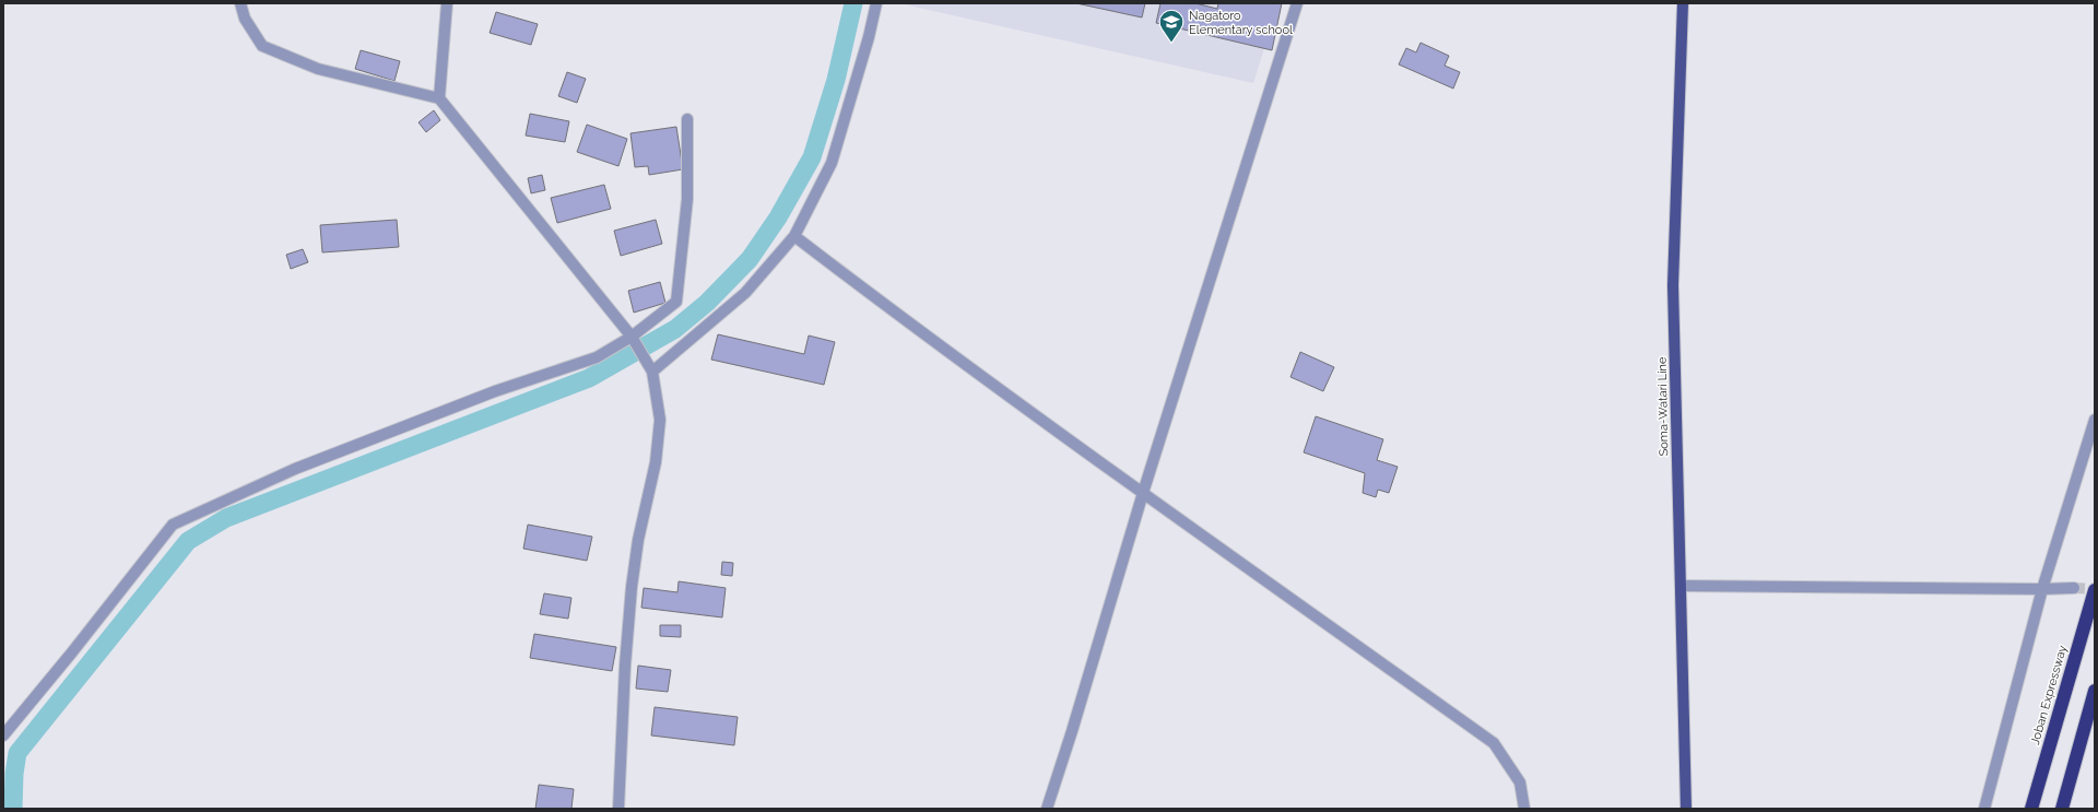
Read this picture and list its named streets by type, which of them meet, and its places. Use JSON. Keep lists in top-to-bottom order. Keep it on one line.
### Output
{"streets":{"highway":["Joban Expressway"],"main road":["Soma-Watari Line"]},"places":{"school or university":["Nagatoro Elementary school"]}}
